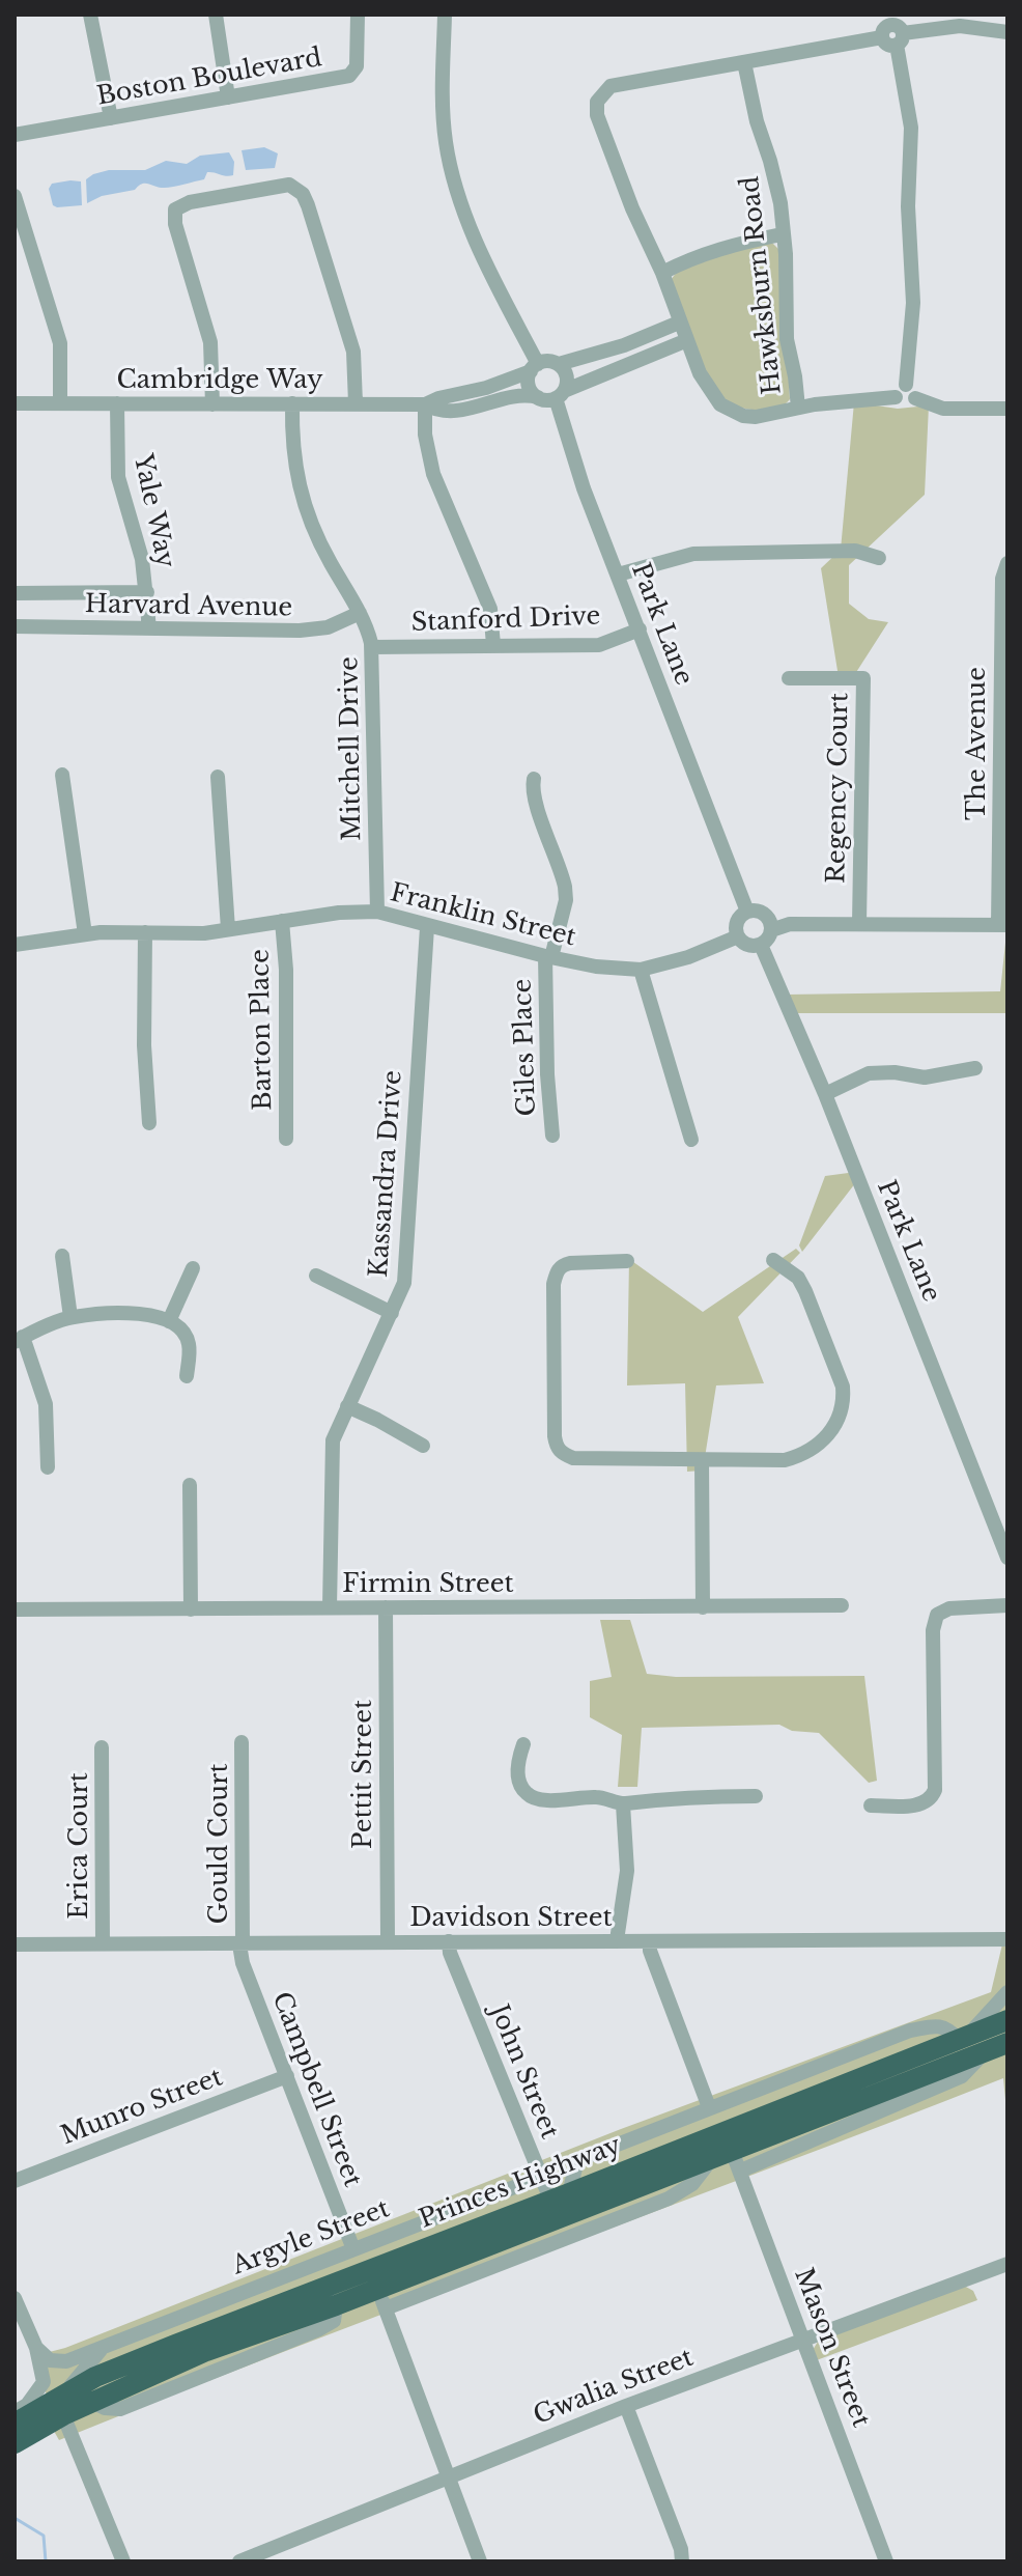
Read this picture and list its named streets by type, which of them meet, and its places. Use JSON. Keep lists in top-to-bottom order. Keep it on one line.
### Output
{"streets":{"highway":["Princes Highway"],"street":["Boston Boulevard","Hawksburn Road","Cambridge Way","Yale Way","Harvard Avenue","Stanford Drive","Park Lane","The Avenue","Mitchell Drive","Regency Court","Franklin Street","Barton Place","Giles Place","Kassandra Drive","Firmin Street","Pettit Street","Gould Court","Erica Court","Davidson Street","John Street","Campbell Street","Munro Street","Argyle Street","Mason Street","Gwalia Street"]},"crossings":[["Cambridge Way","Yale Way"],["Cambridge Way","Park Lane"],["Cambridge Way","Mitchell Drive"],["Yale Way","Harvard Avenue"],["Harvard Avenue","Mitchell Drive"],["Stanford Drive","Park Lane"],["Stanford Drive","Mitchell Drive"],["Park Lane","Franklin Street"],["Mitchell Drive","Franklin Street"],["Franklin Street","Barton Place"],["Franklin Street","Giles Place"],["Franklin Street","Kassandra Drive"],["Kassandra Drive","Firmin Street"],["Firmin Street","Pettit Street"],["Pettit Street","Davidson Street"],["Gould Court","Davidson Street"],["Gould Court","Campbell Street"],["Erica Court","Davidson Street"],["Davidson Street","John Street"],["Davidson Street","Campbell Street"],["John Street","Princes Highway"],["John Street","Argyle Street"],["Campbell Street","Munro Street"],["Campbell Street","Argyle Street"],["Princes Highway","Mason Street"],["Mason Street","Gwalia Street"]]}
